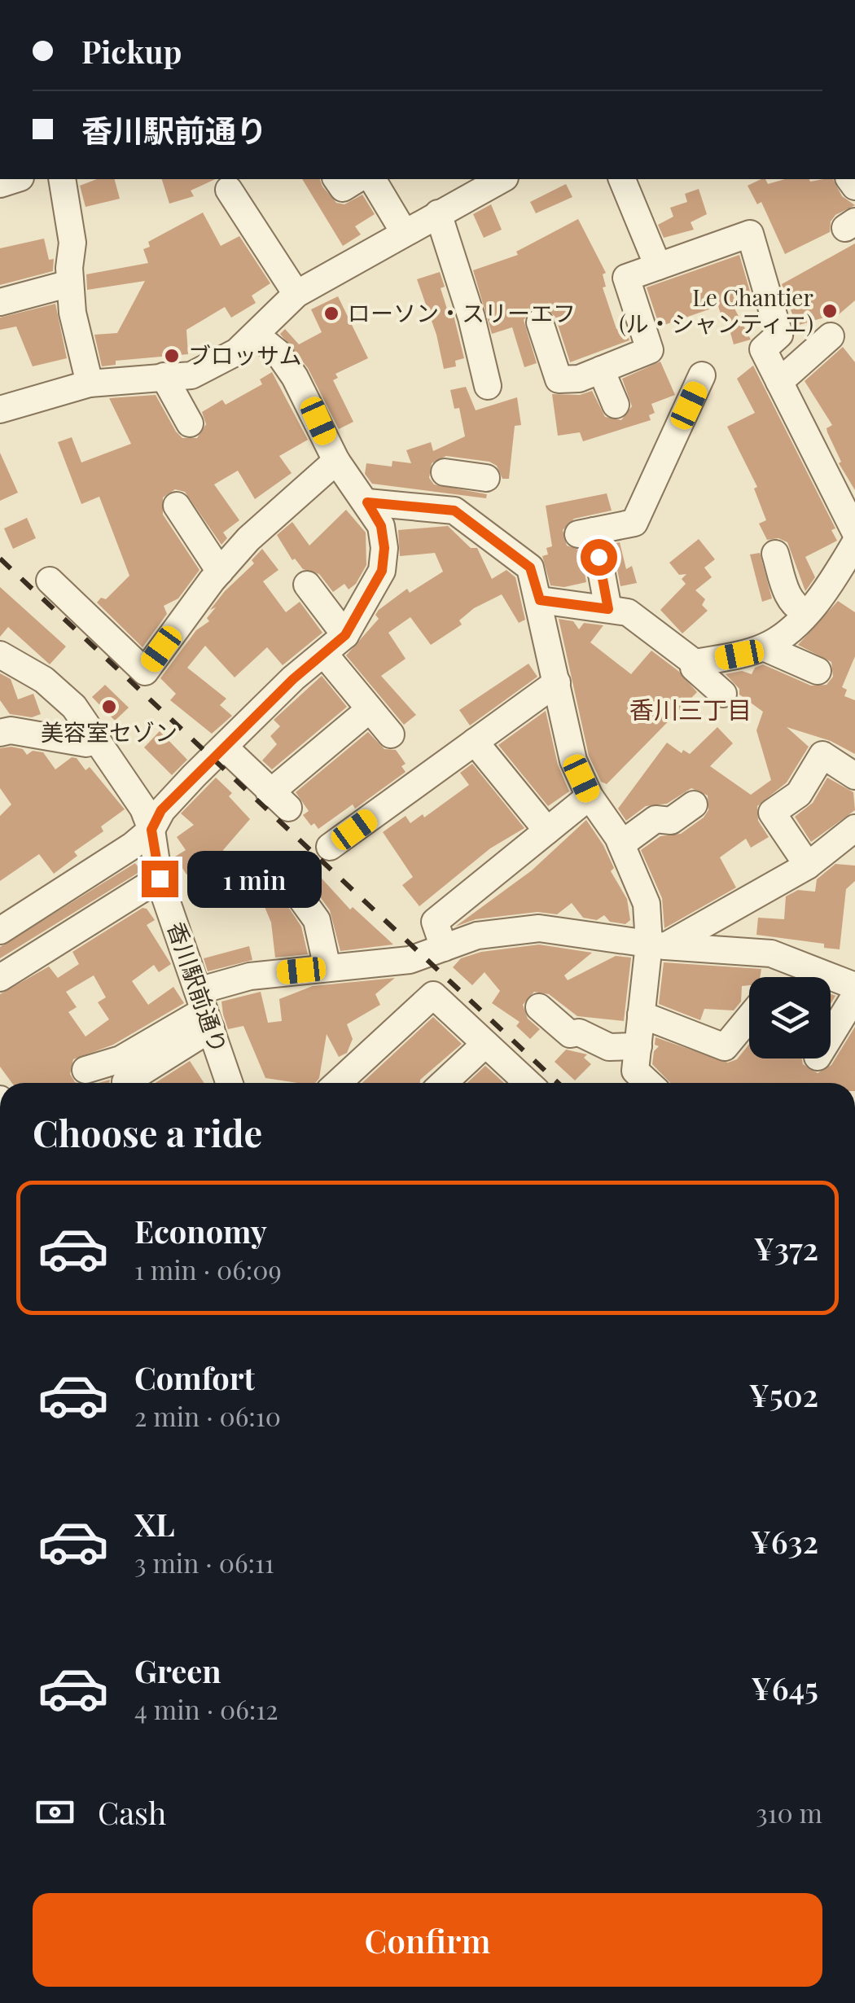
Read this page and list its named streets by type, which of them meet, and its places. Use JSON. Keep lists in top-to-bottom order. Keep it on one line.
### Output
{"streets":{"street":["香川駅前通り"]},"districts":["香川三丁目"],"places":["Le Chantier (ル・シャンティエ)","ローソン・スリーエフ","ブロッサム","美容室セゾン"],"page":{"banner":["Pickup","香川駅前通り"],"bubble":"1 min","heading":"Choose a ride","list":[{"name":"Economy","note":"1 min · 06:09","value":"¥372"},{"name":"Comfort","note":"2 min · 06:10","value":"¥502"},{"name":"XL","note":"3 min · 06:11","value":"¥632"},{"name":"Green","note":"4 min · 06:12","value":"¥645"}],"pay":["Cash","310 m"],"buttons":"Confirm"}}
